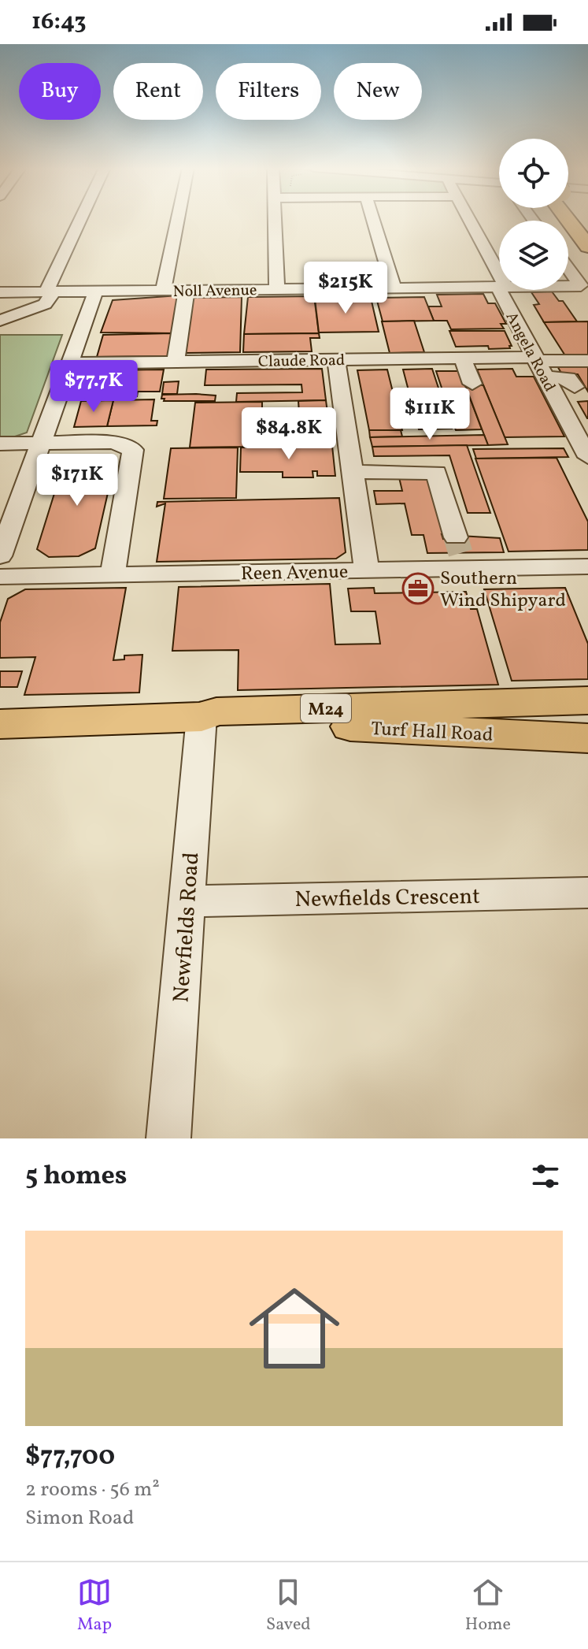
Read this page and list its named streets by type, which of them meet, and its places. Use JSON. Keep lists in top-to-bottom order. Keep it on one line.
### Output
{"streets":{"main road":["M24","Turf Hall Road"],"street":["Noll Avenue","Angela Road","Claude Road","Reen Avenue","Newfields Crescent","Newfields Road"]},"crossings":[["Angela Road","Claude Road"],["Turf Hall Road","Newfields Road"],["Newfields Crescent","Newfields Road"]],"places":{"office":["Southern Wind Shipyard"]},"page":{"status":"16:43","chip":["Buy","Rent","Filters","New"],"price":["$215K","$77.7K","$111K","$84.8K","$171K"],"heading":"5 homes","list":[{"name":"$77,700","note":"2 rooms · 56 m² · Simon Road"}],"tabs":["Map","Saved","Home"]}}
